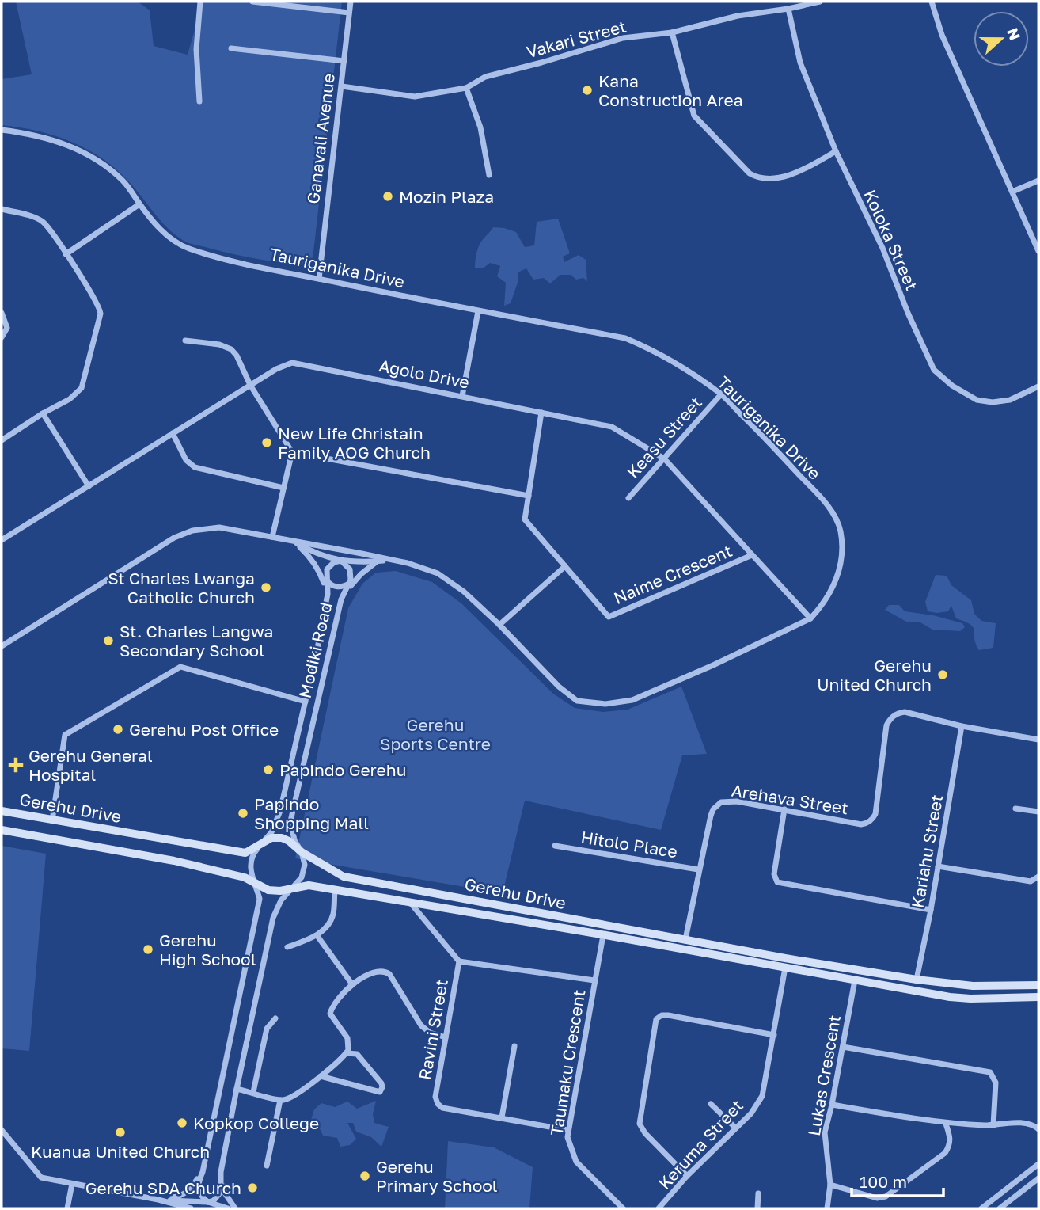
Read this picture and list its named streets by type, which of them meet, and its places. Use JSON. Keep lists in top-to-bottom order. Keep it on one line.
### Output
{"streets":{"street":["Vakari Street","Ganavali Avenue","Koloka Street","Tauriganika Drive","Agolo Drive","Keasu Street","Naime Crescent","Modiki Road","Arehava Street","Gerehu Drive","Hitolo Place","Kariahu Street","Ravini Street","Taumaku Crescent","Lukas Crescent","Keruma Street"]},"crossings":[["Vakari Street","Ganavali Avenue"],["Vakari Street","Koloka Street"],["Ganavali Avenue","Tauriganika Drive"],["Tauriganika Drive","Agolo Drive"],["Tauriganika Drive","Keasu Street"],["Tauriganika Drive","Modiki Road"],["Agolo Drive","Keasu Street"],["Agolo Drive","Naime Crescent"],["Modiki Road","Gerehu Drive"],["Arehava Street","Gerehu Drive"],["Arehava Street","Hitolo Place"],["Arehava Street","Kariahu Street"],["Gerehu Drive","Kariahu Street"],["Gerehu Drive","Taumaku Crescent"],["Gerehu Drive","Lukas Crescent"],["Gerehu Drive","Keruma Street"],["Ravini Street","Taumaku Crescent"]],"parks":["Gerehu Sports Centre"],"places":{"other":["Kana Construction Area","Mozin Plaza","New Life Christain Family AOG Church","St Charles Lwanga Catholic Church","St. Charles Langwa Secondary School","Gerehu United Church","Gerehu Post Office","Papindo Gerehu","Papindo Shopping Mall","Gerehu High School","Kopkop College","Kuanua United Church","Gerehu Primary School","Gerehu SDA Church"],"health":["Gerehu General Hospital"]},"scale_bar":"100 m","north":"right"}
